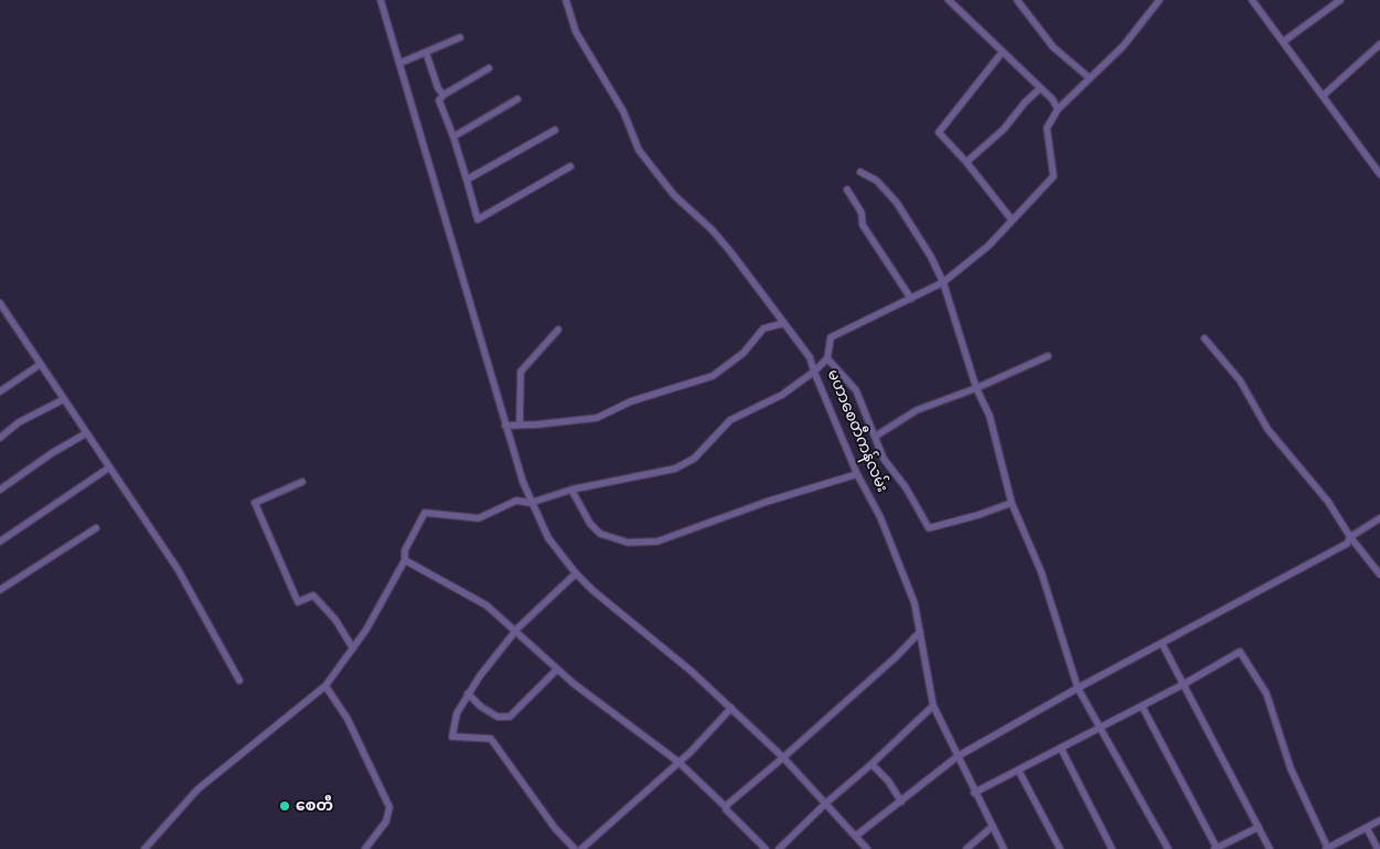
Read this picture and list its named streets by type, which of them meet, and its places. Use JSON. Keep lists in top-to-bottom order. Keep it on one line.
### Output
{"streets":{"street":["မဟာစေတီကန်လမ်း"]},"places":["စေတီ"]}
